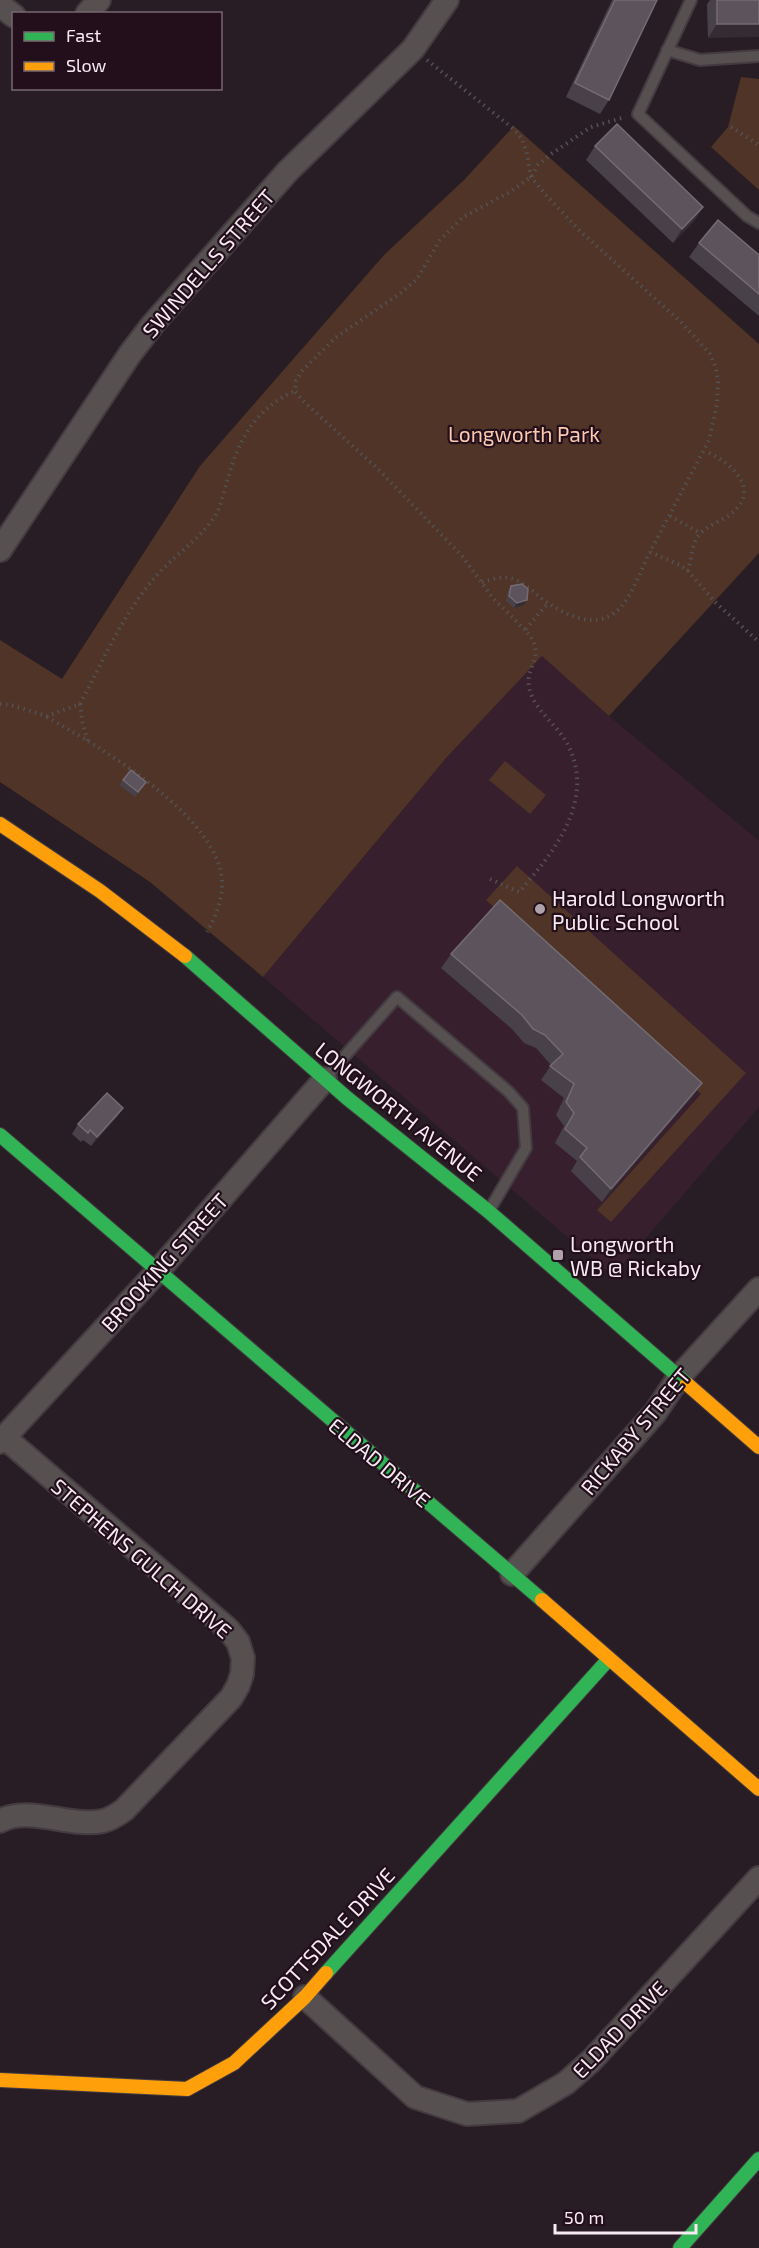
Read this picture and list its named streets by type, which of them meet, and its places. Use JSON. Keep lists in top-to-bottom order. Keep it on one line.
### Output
{"streets":{"street":["SWINDELLS STREET","LONGWORTH AVENUE","BROOKING STREET","RICKABY STREET","ELDAD DRIVE","STEPHENS GULCH DRIVE","SCOTTSDALE DRIVE"]},"crossings":[["LONGWORTH AVENUE","BROOKING STREET"],["LONGWORTH AVENUE","RICKABY STREET"],["BROOKING STREET","ELDAD DRIVE"],["BROOKING STREET","STEPHENS GULCH DRIVE"],["RICKABY STREET","ELDAD DRIVE"],["ELDAD DRIVE","SCOTTSDALE DRIVE"]],"parks":["Longworth Park"],"places":{"other":["Harold Longworth Public School"],"transit":["Longworth WB @ Rickaby"]},"legend":["Fast","Slow"],"scale_bar":"50 m"}
